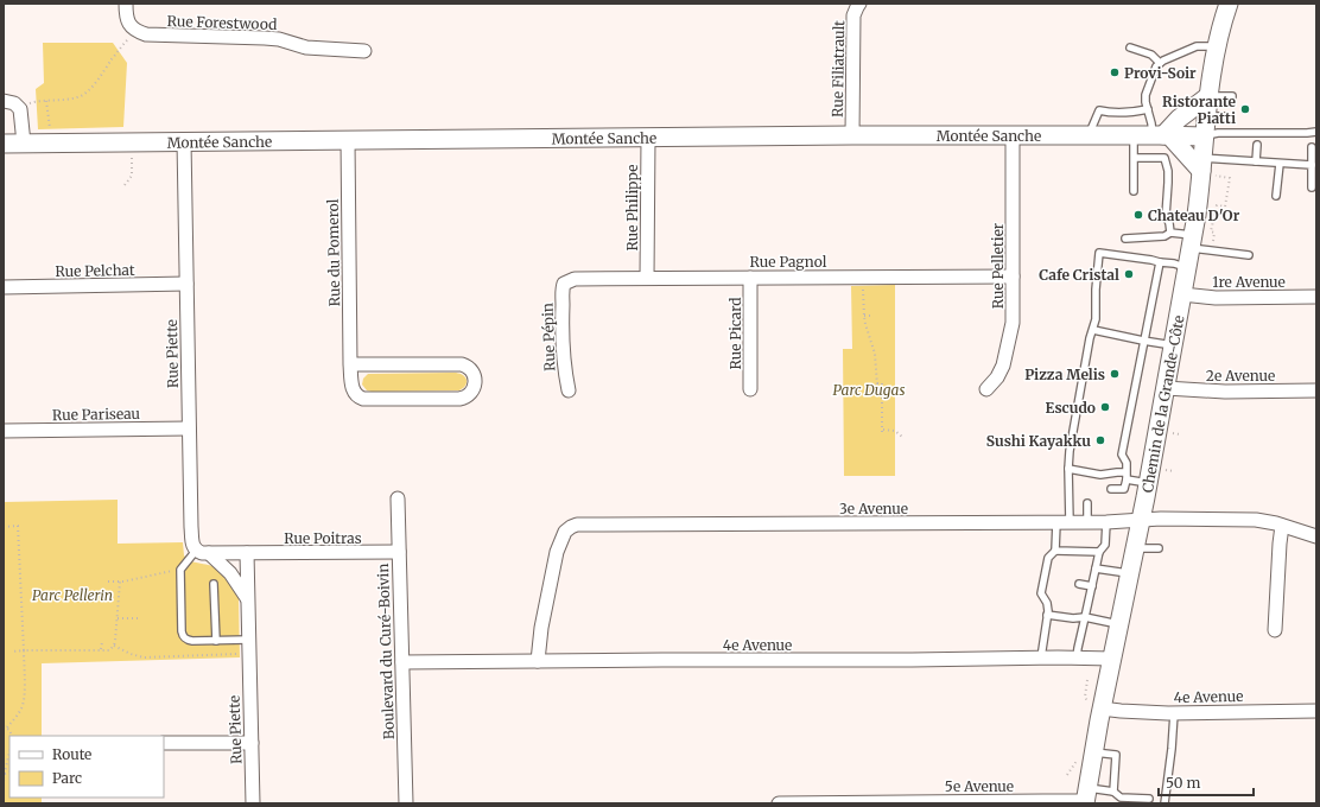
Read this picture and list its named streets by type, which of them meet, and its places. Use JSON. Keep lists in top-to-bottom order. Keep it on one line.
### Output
{"streets":{"street":["Rue Forestwood","Rue Filiatrault","Montée Sanche","Rue Philippe","Rue du Pomerol","Rue Pagnol","Rue Pelletier","Rue Pelchat","1re Avenue","Rue Picard","Rue Pépin","Rue Piette","2e Avenue","Chemin de la Grande-Côte","Rue Pariseau","3e Avenue","Rue Poitras","4e Avenue","Boulevard du Curé-Boivin","5e Avenue"]},"crossings":[["Rue Filiatrault","Montée Sanche"],["Montée Sanche","Rue Philippe"],["Montée Sanche","Rue du Pomerol"],["Montée Sanche","Rue Pelletier"],["Montée Sanche","Rue Piette"],["Montée Sanche","Chemin de la Grande-Côte"],["Rue Philippe","Rue Pagnol"],["Rue Pagnol","Rue Pelletier"],["Rue Pagnol","Rue Picard"],["Rue Pagnol","Rue Pépin"],["Rue Pelchat","Rue Piette"],["1re Avenue","Chemin de la Grande-Côte"],["Rue Piette","Rue Pariseau"],["Rue Piette","Rue Poitras"],["2e Avenue","Chemin de la Grande-Côte"],["Chemin de la Grande-Côte","3e Avenue"],["Chemin de la Grande-Côte","4e Avenue"],["Chemin de la Grande-Côte","5e Avenue"],["3e Avenue","4e Avenue"],["Rue Poitras","Boulevard du Curé-Boivin"],["4e Avenue","Boulevard du Curé-Boivin"]],"parks":["Parc Dugas","Parc Pellerin"],"places":["Provi-Soir","Ristorante Piatti","Chateau D'Or","Cafe Cristal","Pizza Melis","Escudo","Sushi Kayakku"],"legend":["Route","Parc"],"scale_bar":"50 m"}
